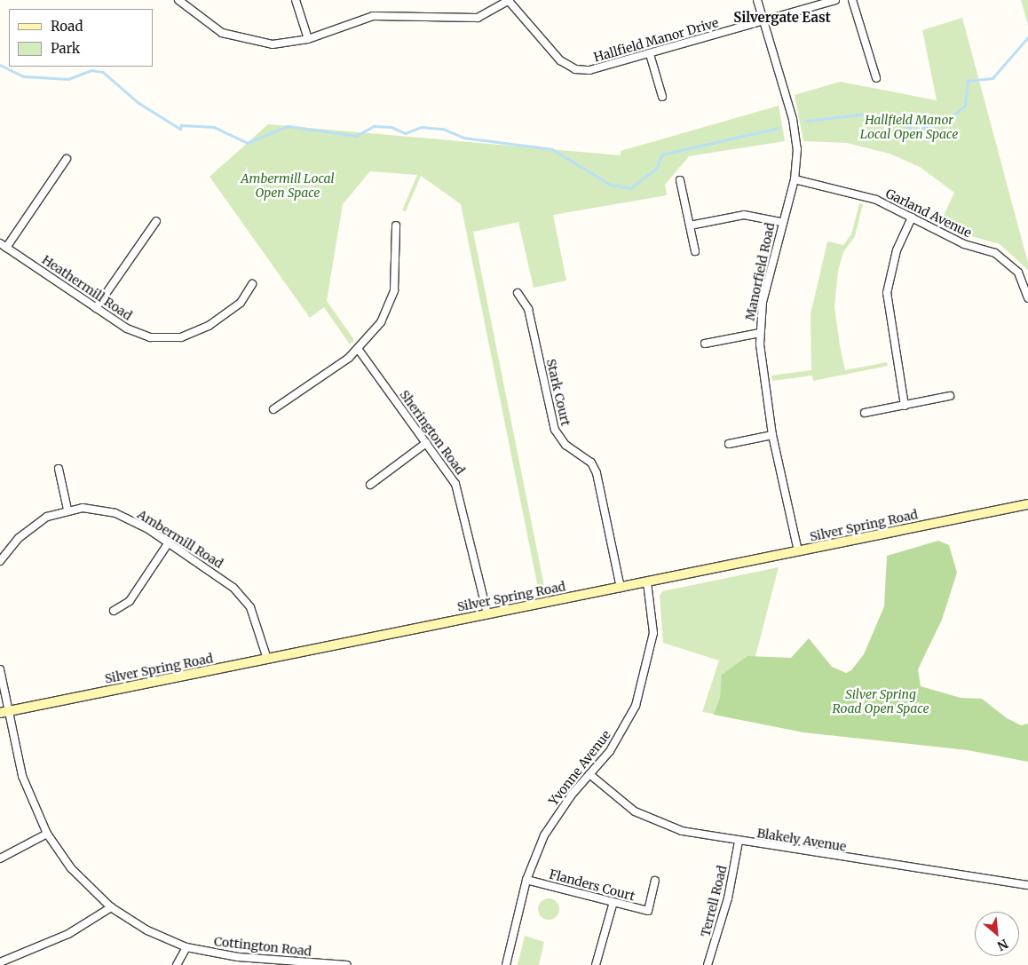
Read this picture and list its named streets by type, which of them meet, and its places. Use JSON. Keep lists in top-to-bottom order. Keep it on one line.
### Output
{"streets":{"main road":["Silver Spring Road"],"street":["Hallfield Manor Drive","Garland Avenue","Manorfield Road","Heathermill Road","Stark Court","Sherington Road","Ambermill Road","Yvonne Avenue","Blakely Avenue","Flanders Court","Terrell Road","Cottington Road"]},"crossings":[["Hallfield Manor Drive","Manorfield Road"],["Garland Avenue","Manorfield Road"],["Manorfield Road","Silver Spring Road"],["Stark Court","Silver Spring Road"],["Sherington Road","Silver Spring Road"],["Silver Spring Road","Ambermill Road"],["Silver Spring Road","Yvonne Avenue"],["Silver Spring Road","Cottington Road"],["Yvonne Avenue","Blakely Avenue"],["Yvonne Avenue","Flanders Court"],["Blakely Avenue","Terrell Road"]],"districts":["Silvergate East"],"parks":["Hallfield Manor Local Open Space","Ambermill Local Open Space","Silver Spring Road Open Space"],"legend":["Road","Park"],"north":"bottom right"}
